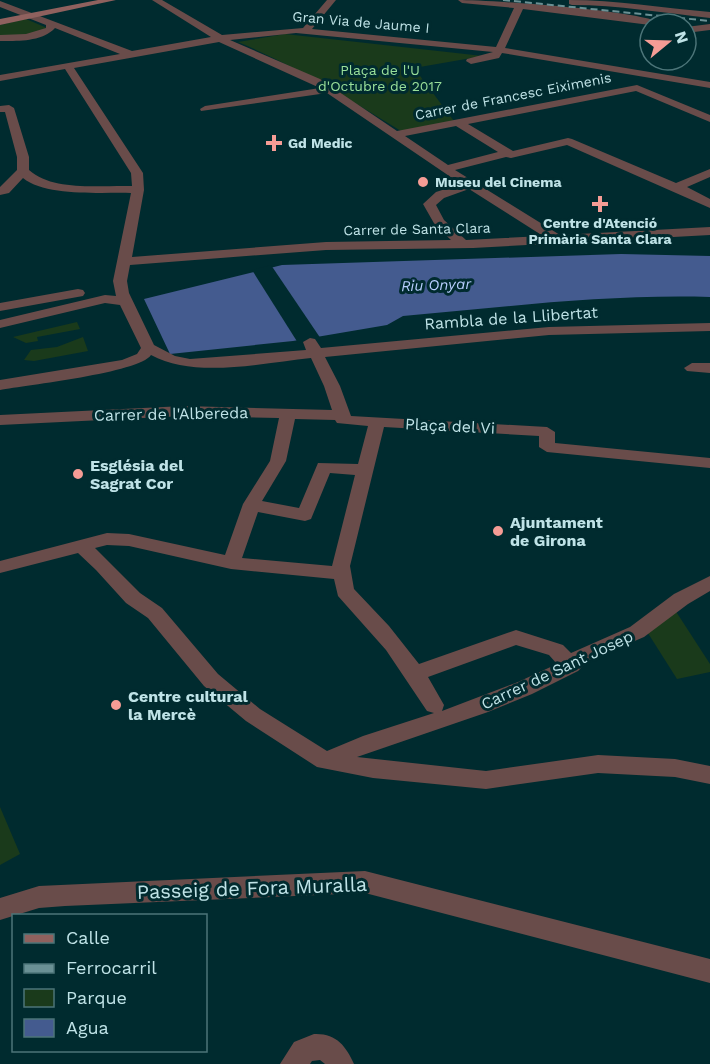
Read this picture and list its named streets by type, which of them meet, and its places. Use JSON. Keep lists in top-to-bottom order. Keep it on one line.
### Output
{"streets":{"street":["Gran Via de Jaume I","Carrer de Francesc Eiximenis","Carrer de Santa Clara","Rambla de la Llibertat","Carrer de l'Albereda","Plaça del Vi","Carrer de Sant Josep","Passeig de Fora Muralla"]},"crossings":[["Carrer de l'Albereda","Plaça del Vi"]],"water":["Riu Onyar"],"parks":["Plaça de l'U d'Octubre de 2017"],"places":{"health":["Gd Medic","Centre d'Atenció Primària Santa Clara"],"other":["Museu del Cinema","Església del Sagrat Cor","Ajuntament de Girona","Centre cultural la Mercè"]},"legend":["Calle","Ferrocarril","Parque","Agua"],"north":"right"}
